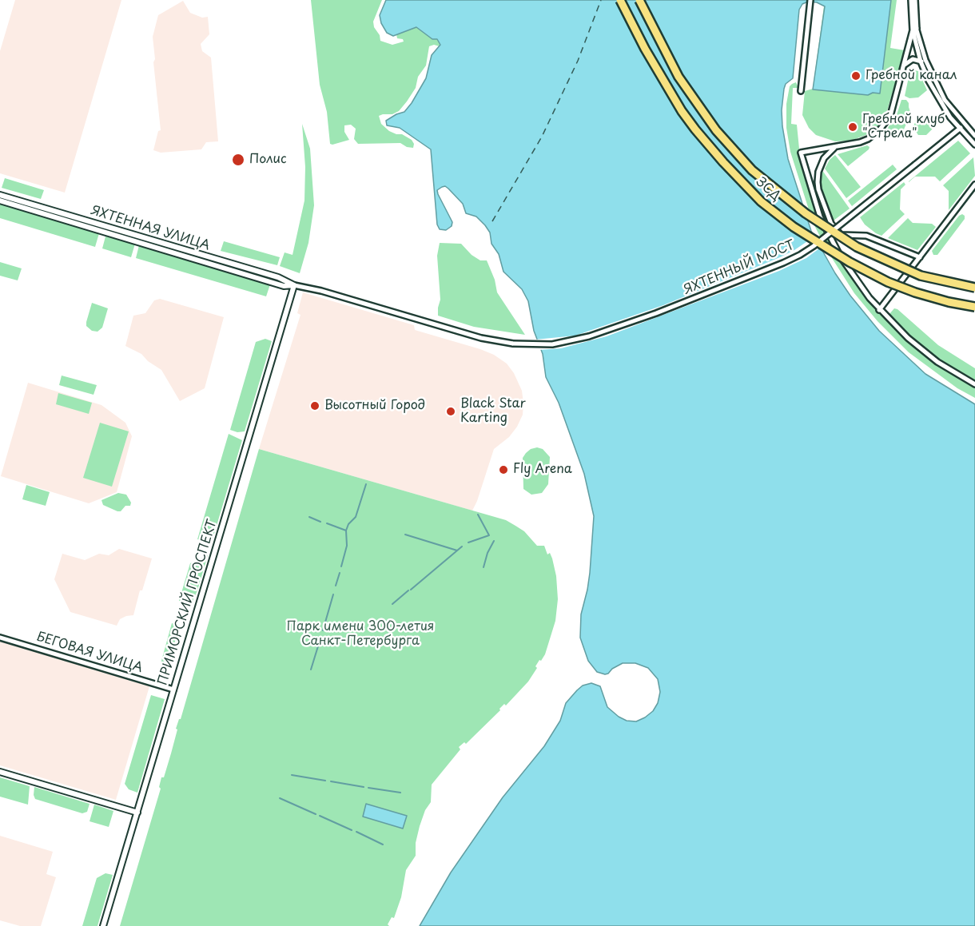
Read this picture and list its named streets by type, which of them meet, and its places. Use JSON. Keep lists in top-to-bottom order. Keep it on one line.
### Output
{"streets":{"highway":["ЗСД"],"street":["ЯХТЕННАЯ УЛИЦА","ЯХТЕННЫЙ МОСТ","ПРИМОРСКИЙ ПРОСПЕКТ","БЕГОВАЯ УЛИЦА"]},"crossings":[["ЯХТЕННАЯ УЛИЦА","ЯХТЕННЫЙ МОСТ"],["ЯХТЕННАЯ УЛИЦА","ПРИМОРСКИЙ ПРОСПЕКТ"],["ПРИМОРСКИЙ ПРОСПЕКТ","БЕГОВАЯ УЛИЦА"]],"parks":["Парк имени 300-летия Санкт-Петербурга"],"places":["Гребной канал","Гребной клуб \"Стрела\"","Полис","Высотный Город","Black Star Karting","Fly Arena"]}
